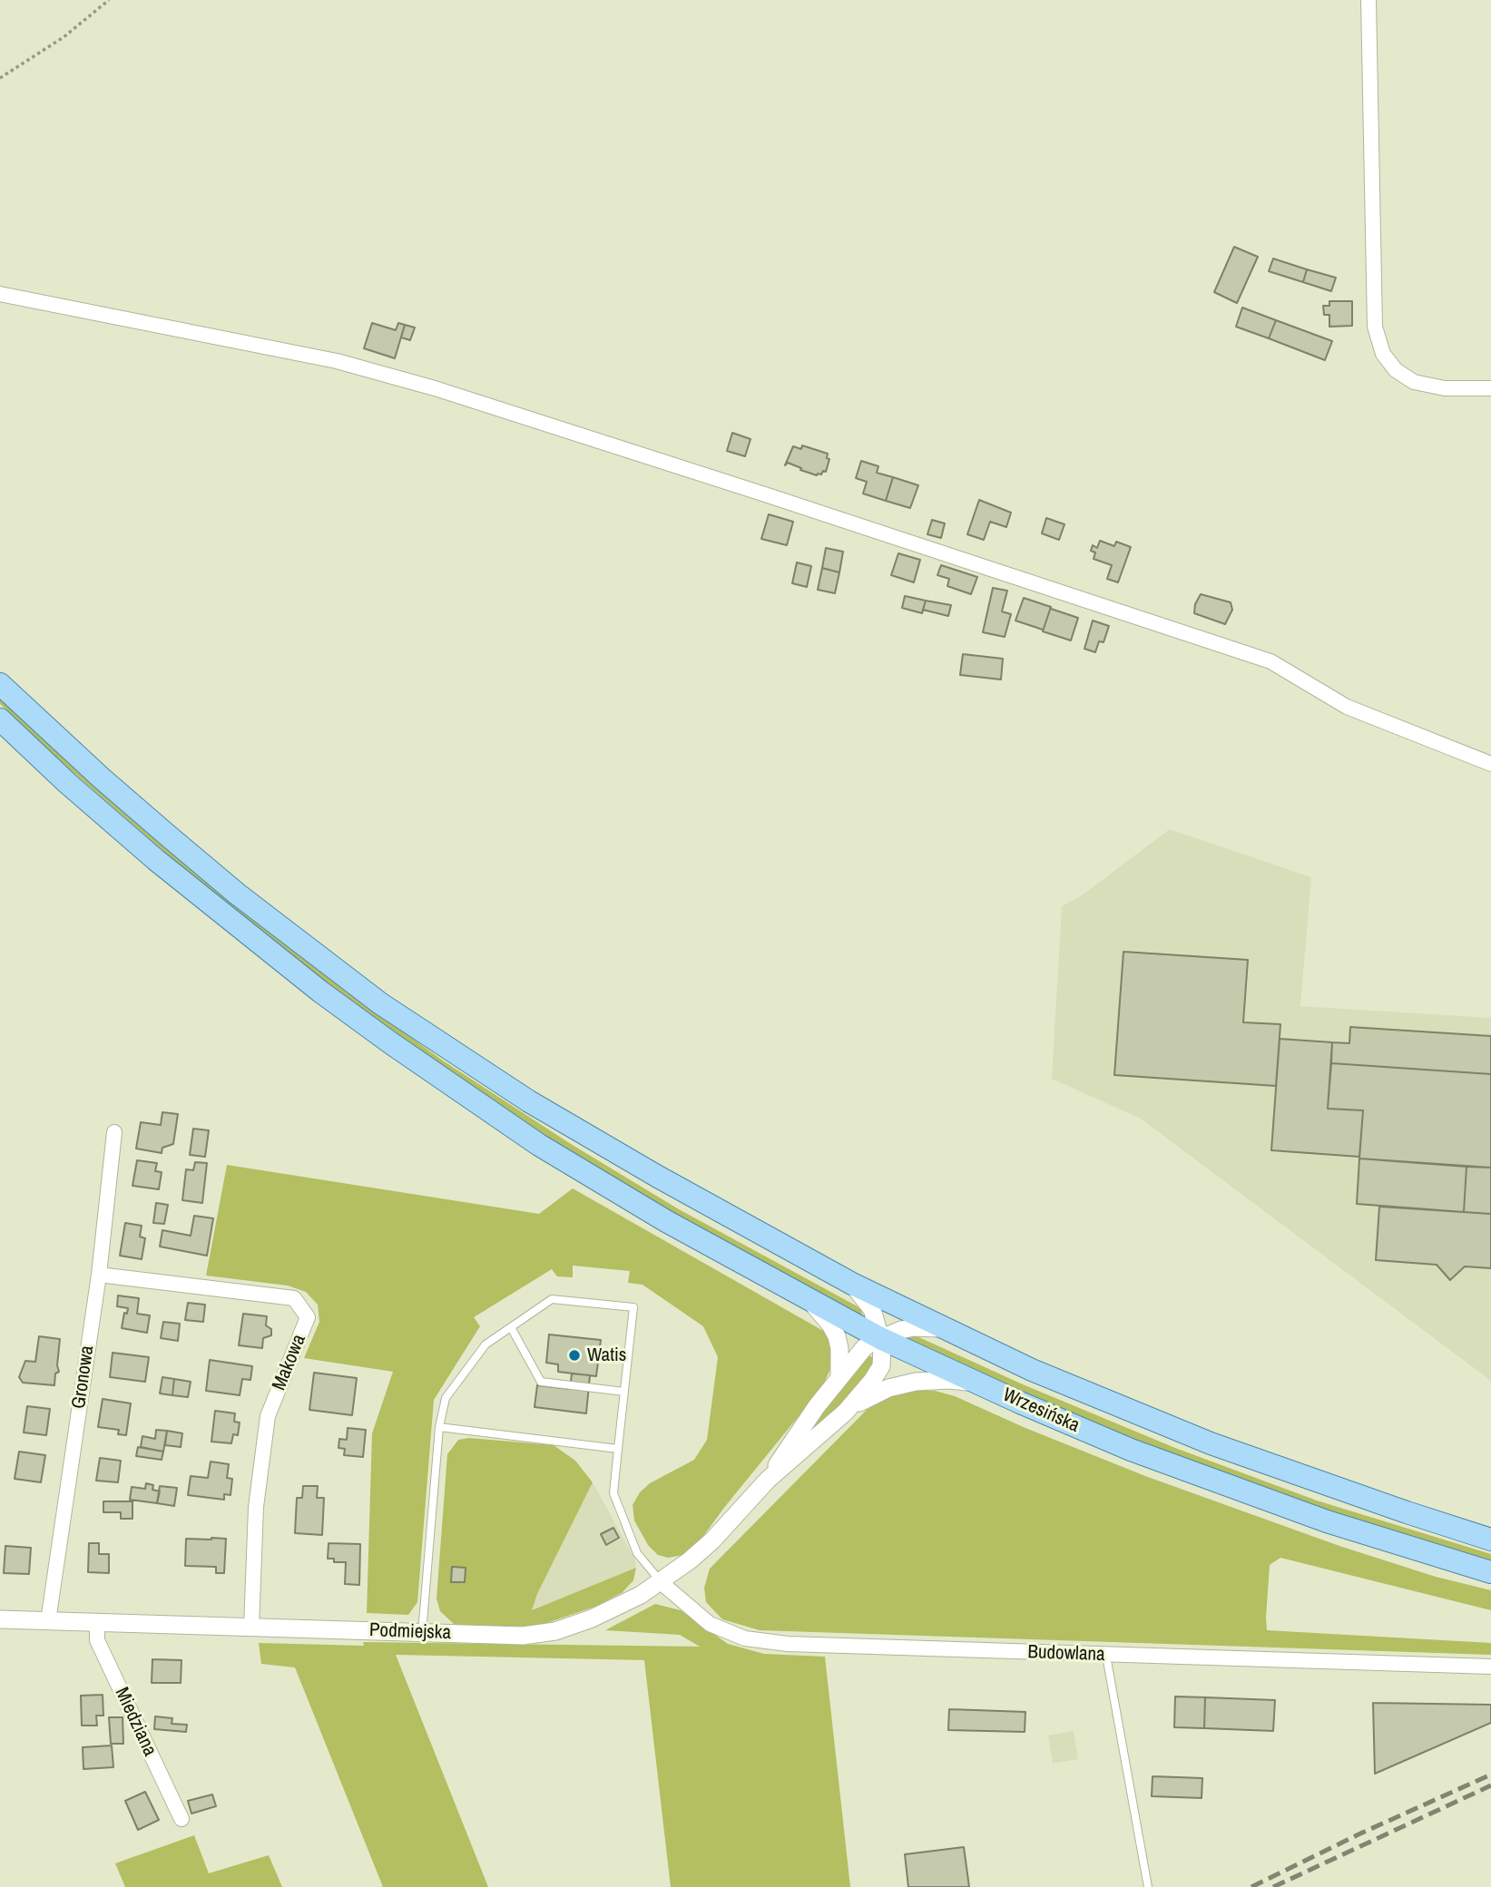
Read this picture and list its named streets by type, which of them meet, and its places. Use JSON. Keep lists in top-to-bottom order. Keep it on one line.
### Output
{"streets":{"main road":["Wrzesińska"],"street":["Makowa","Gronowa","Podmiejska","Budowlana","Miedziana"]},"crossings":[["Makowa","Gronowa"],["Makowa","Podmiejska"],["Gronowa","Podmiejska"],["Wrzesińska","Podmiejska"],["Podmiejska","Budowlana"],["Podmiejska","Miedziana"]],"places":["Watis"]}
